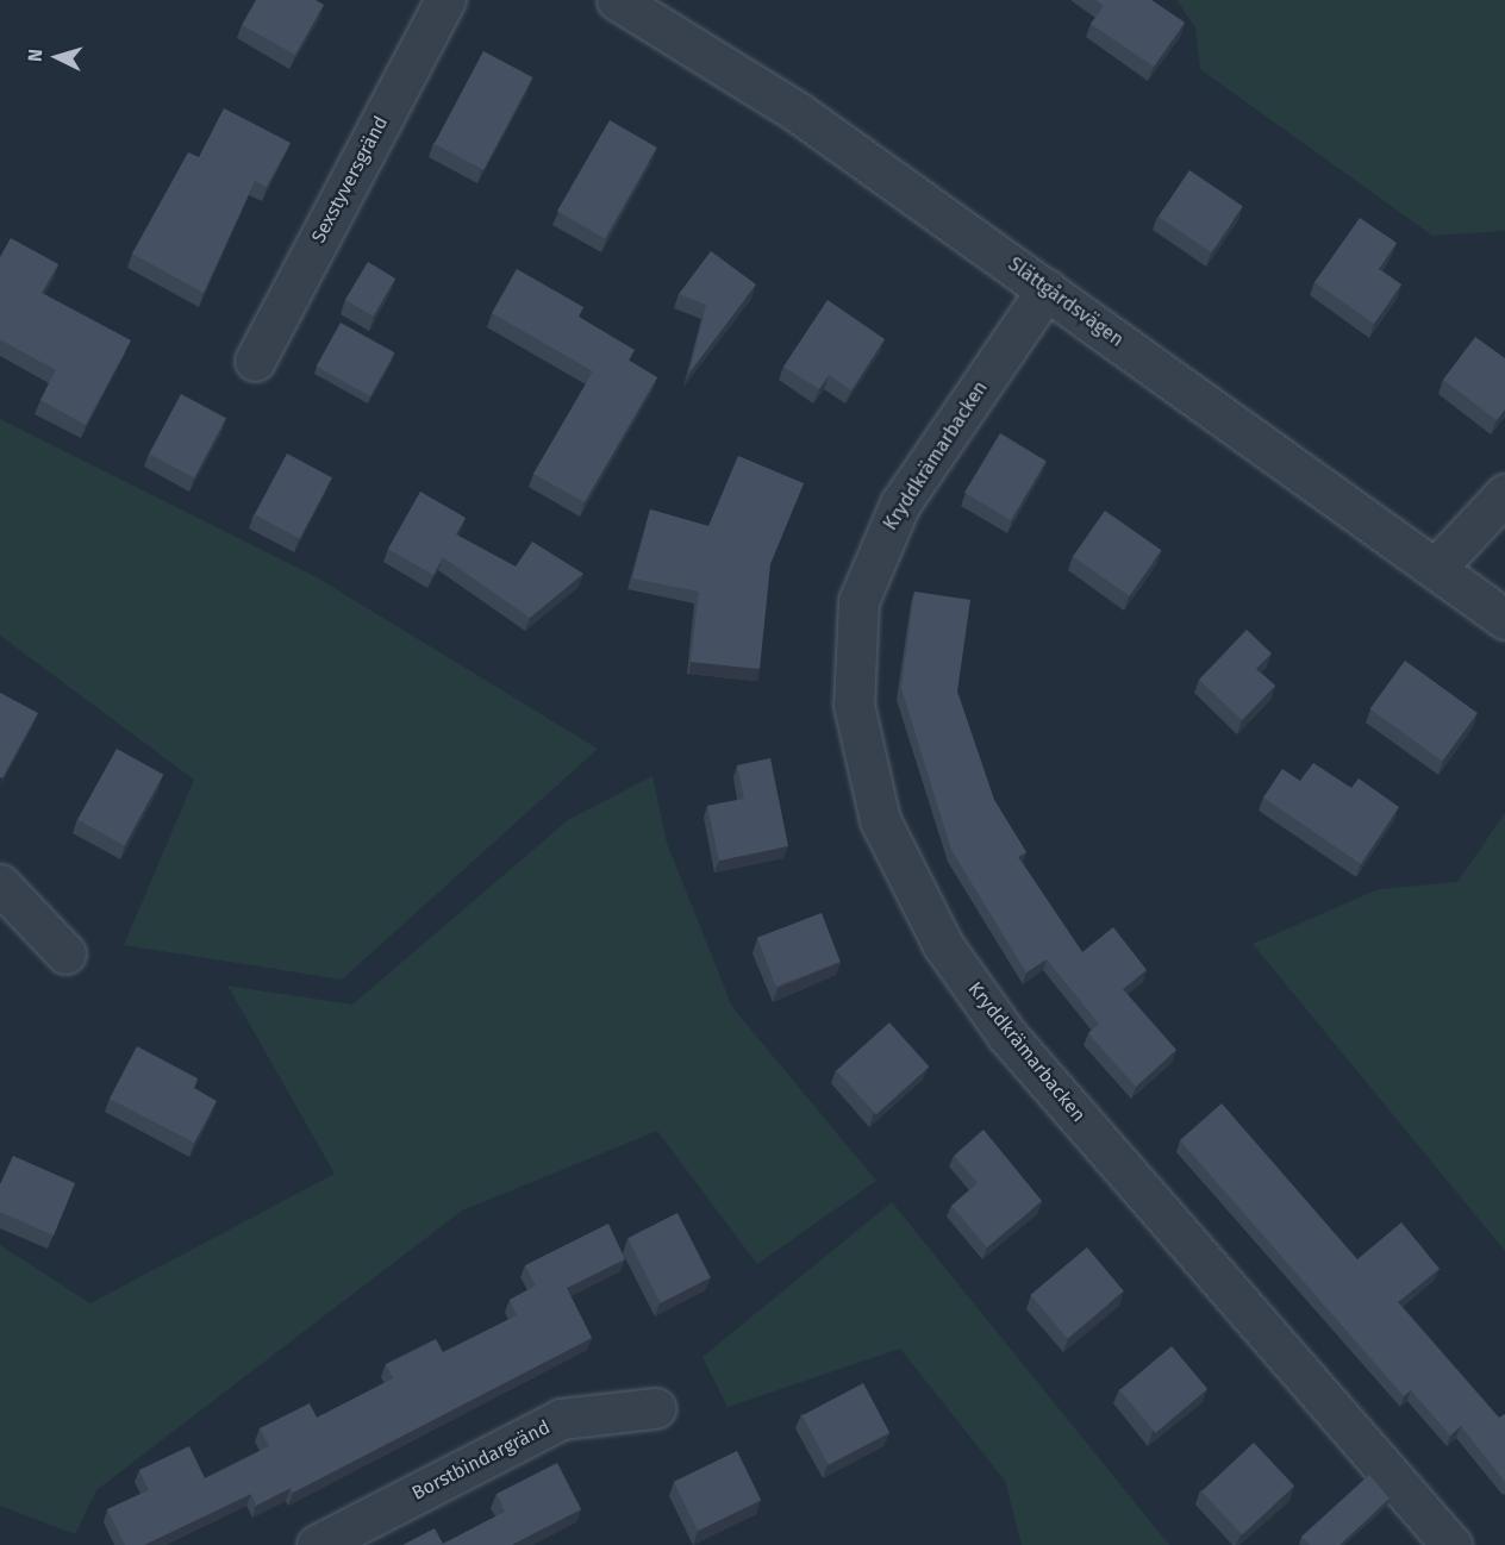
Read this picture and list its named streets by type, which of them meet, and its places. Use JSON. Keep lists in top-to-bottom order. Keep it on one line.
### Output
{"streets":{"street":["Sexstyversgränd","Slättgårdsvägen","Kryddkrämarbacken","Borstbindargränd"]},"crossings":[["Slättgårdsvägen","Kryddkrämarbacken"]],"north":"left"}
